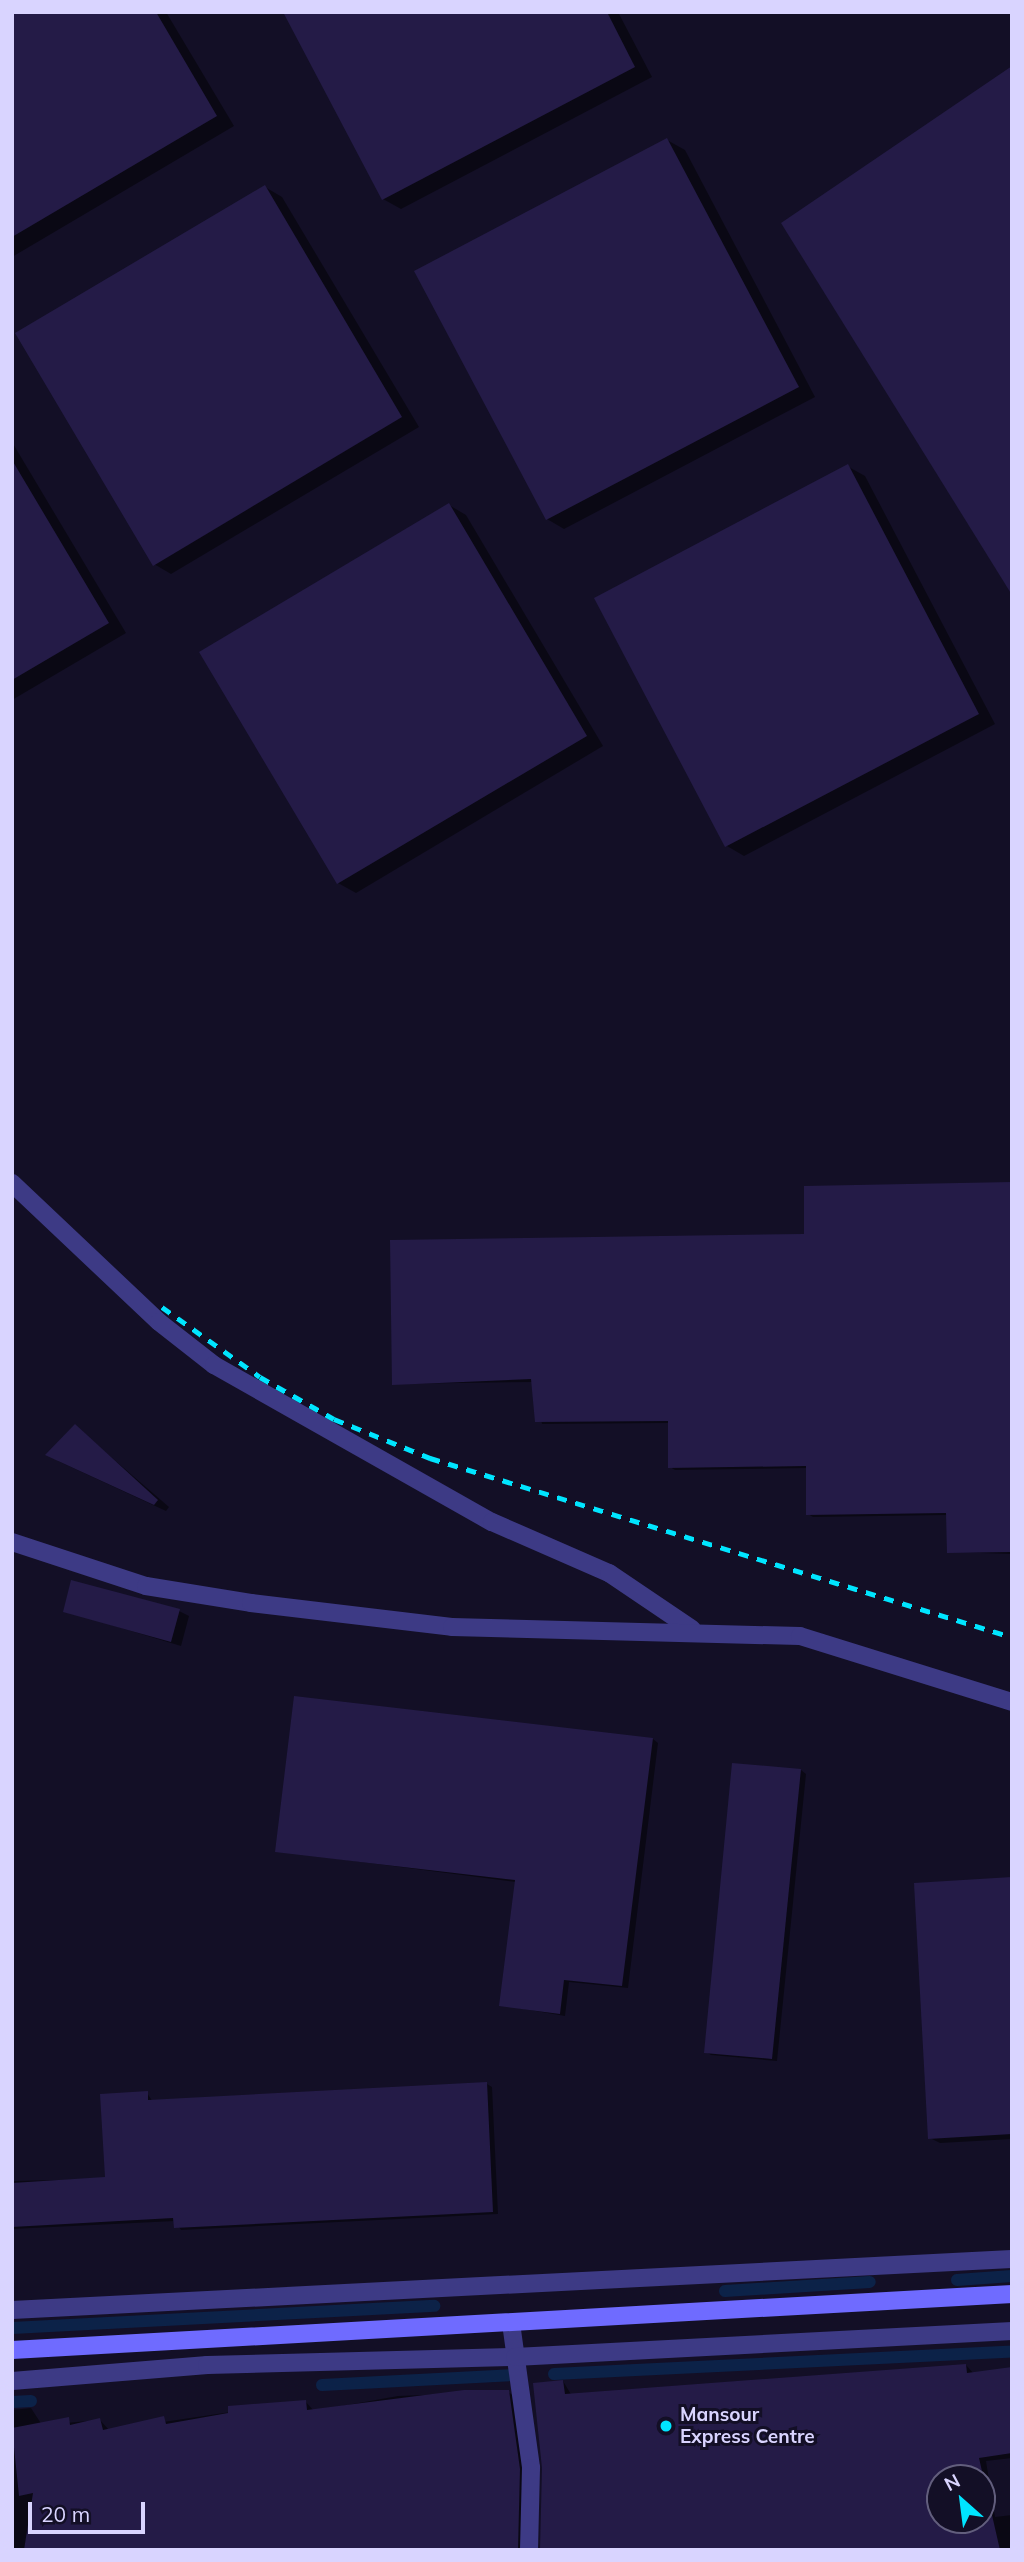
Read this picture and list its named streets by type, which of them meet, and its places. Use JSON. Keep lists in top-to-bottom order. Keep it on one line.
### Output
{"places":["Mansour Express Centre"],"scale_bar":"20 m","north":"top left"}
